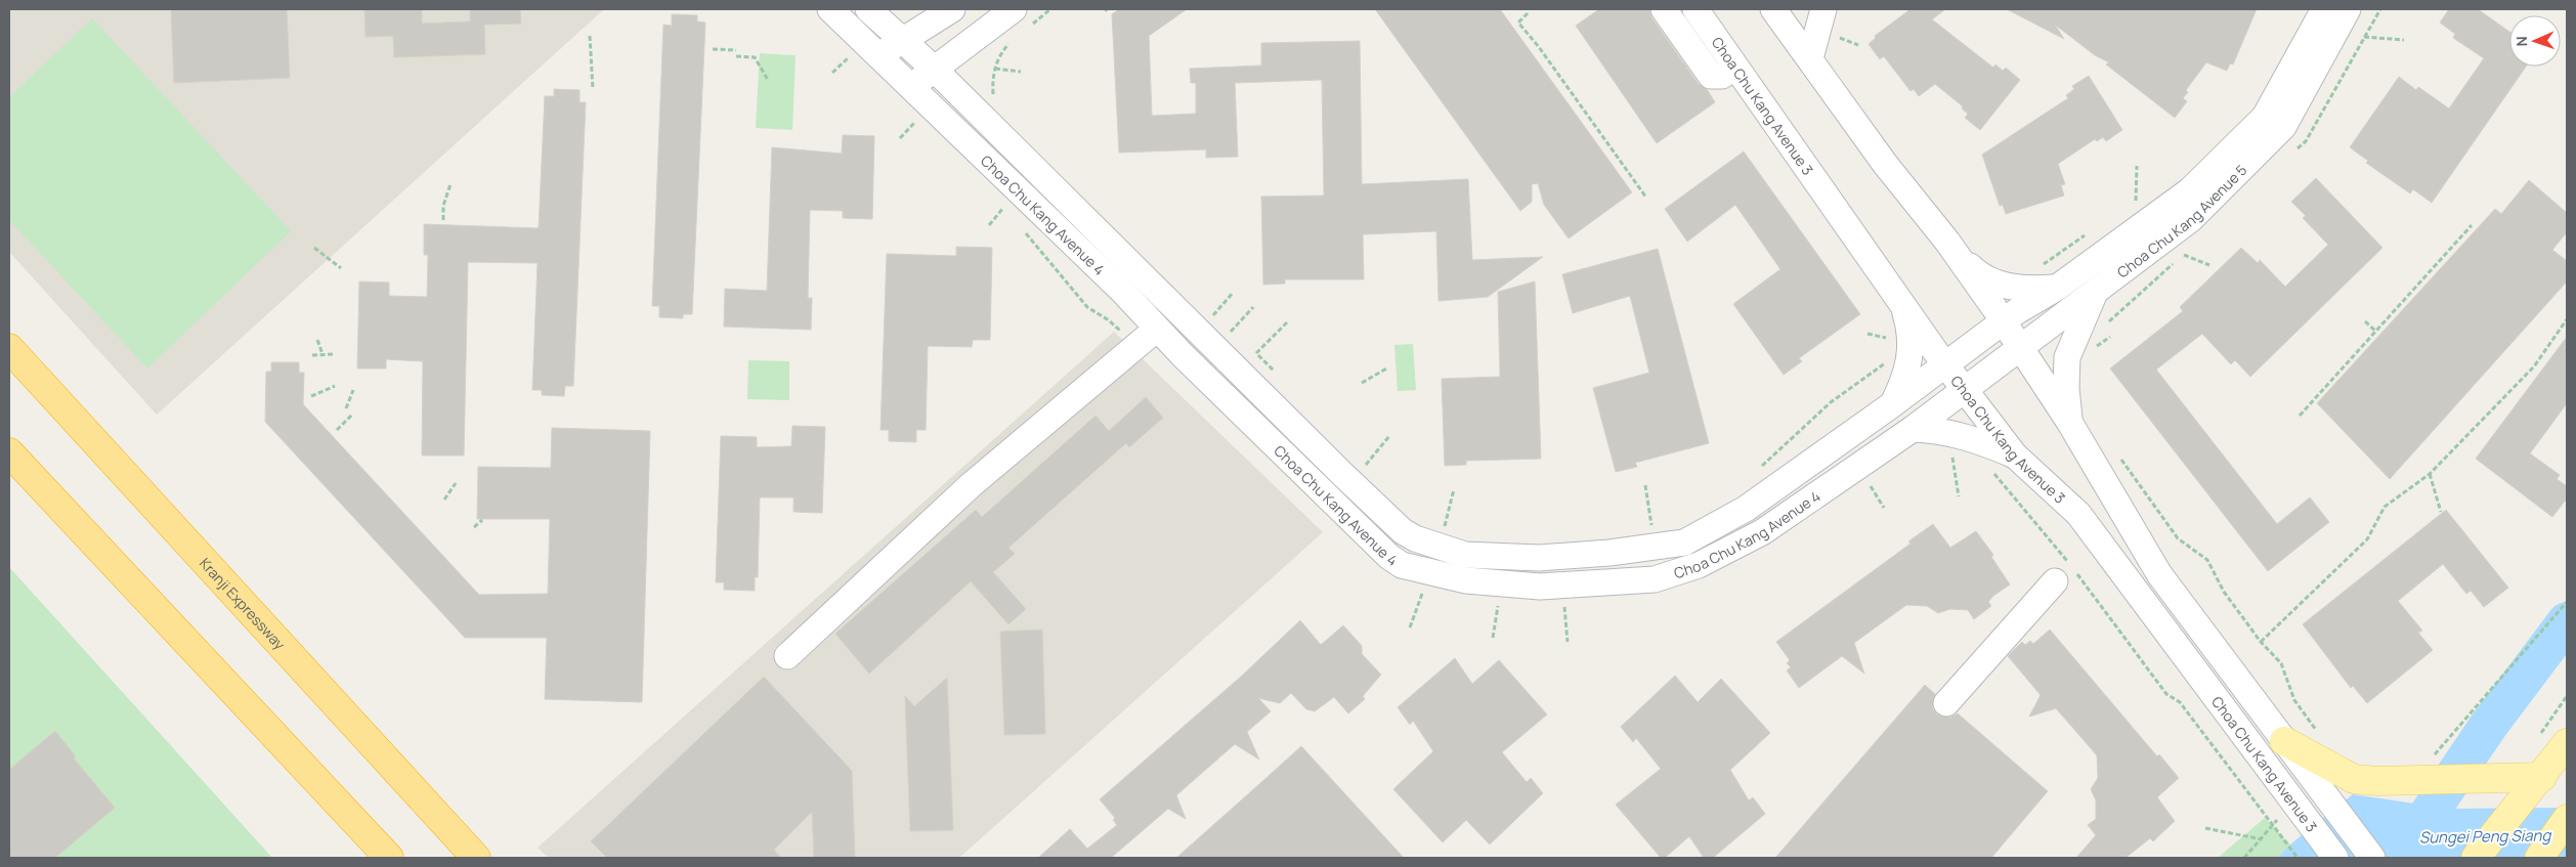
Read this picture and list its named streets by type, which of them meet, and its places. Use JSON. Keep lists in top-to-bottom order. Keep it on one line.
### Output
{"streets":{"highway":["Kranji Expressway"],"street":["Choa Chu Kang Avenue 3","Choa Chu Kang Avenue 4","Choa Chu Kang Avenue 5"]},"crossings":[["Choa Chu Kang Avenue 3","Choa Chu Kang Avenue 4"],["Choa Chu Kang Avenue 3","Choa Chu Kang Avenue 5"],["Choa Chu Kang Avenue 4","Choa Chu Kang Avenue 5"]],"water":["Sungei Peng Siang"],"north":"left"}
